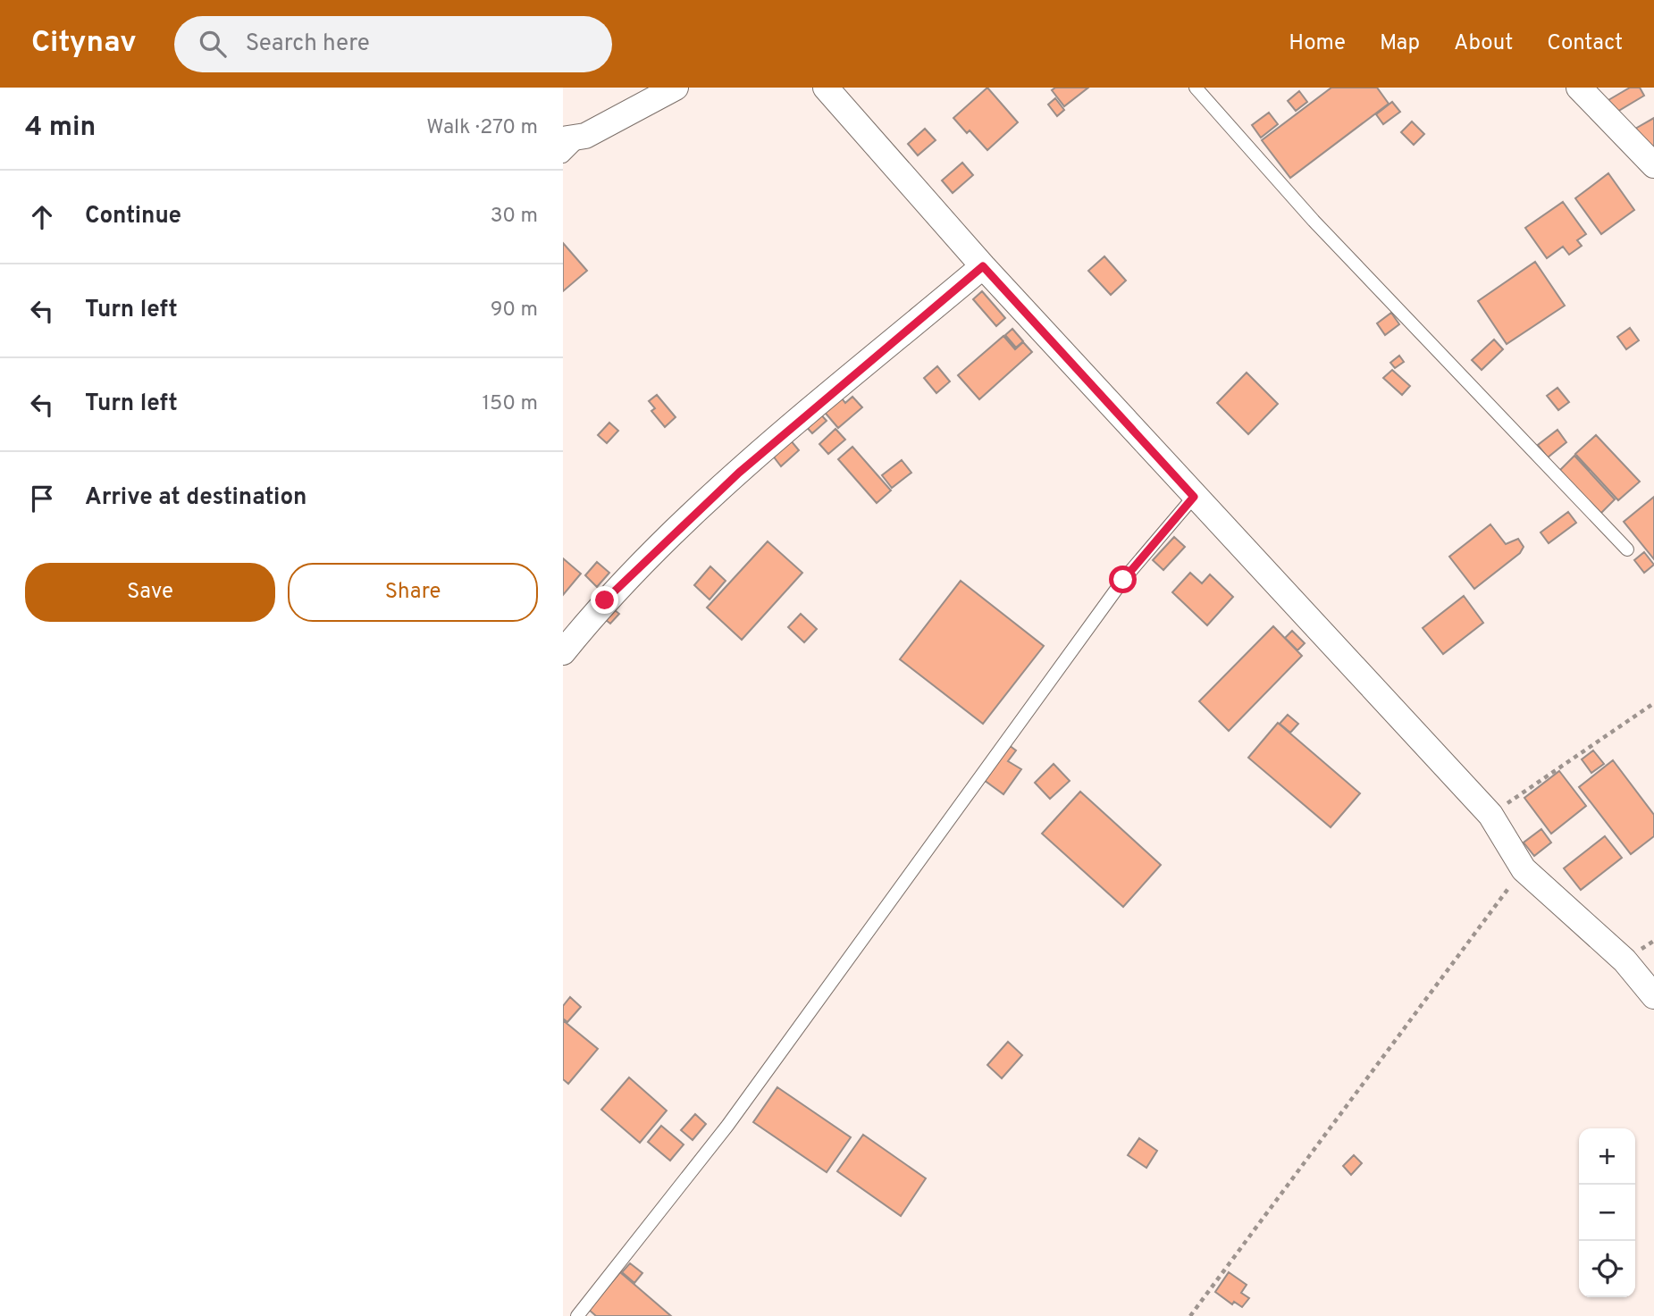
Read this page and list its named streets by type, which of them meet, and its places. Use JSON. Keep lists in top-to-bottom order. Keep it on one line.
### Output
{"page":{"header":"Citynav","search":"Search here","nav":["Home","Map","About","Contact"],"heading":["4 min","Walk · 270 m"],"list":[["Continue","30 m"],["Turn left","90 m"],["Turn left","150 m"],"Arrive at destination"],"buttons":["Save","Share"],"map_buttons":["+","−"]}}
